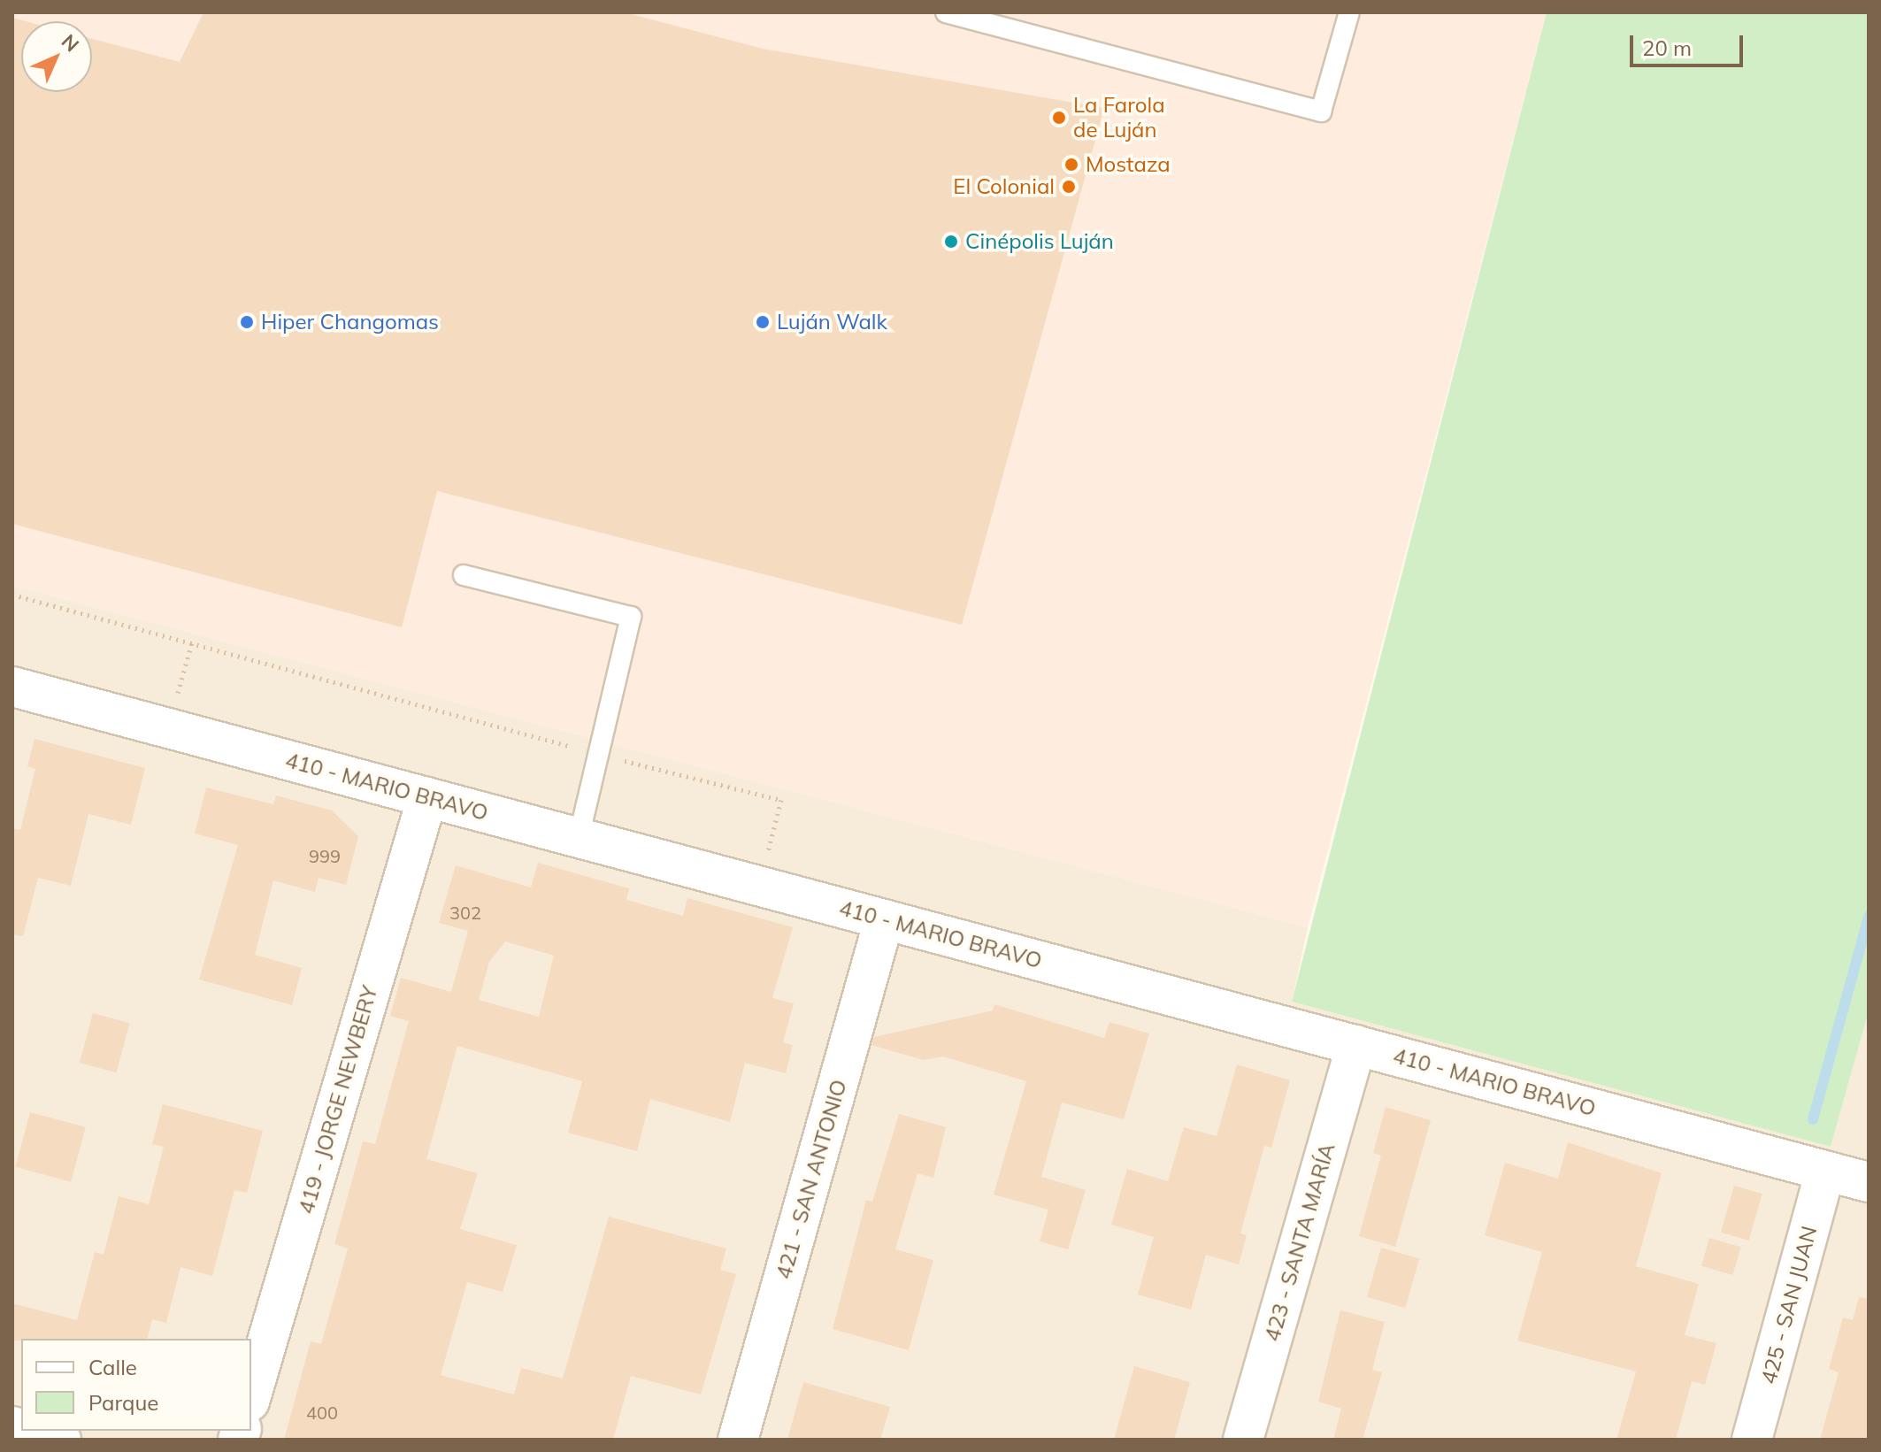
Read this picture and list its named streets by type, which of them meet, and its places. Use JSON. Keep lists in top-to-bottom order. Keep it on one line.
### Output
{"streets":{"street":["410 - MARIO BRAVO","419 - JORGE NEWBERY","421 - SAN ANTONIO","423 - SANTA MARÍA","425 - SAN JUAN"]},"crossings":[["410 - MARIO BRAVO","419 - JORGE NEWBERY"],["410 - MARIO BRAVO","421 - SAN ANTONIO"],["410 - MARIO BRAVO","423 - SANTA MARÍA"],["410 - MARIO BRAVO","425 - SAN JUAN"]],"places":["La Farola de Luján","Mostaza","El Colonial","Cinépolis Luján","Hiper Changomas","Luján Walk"],"house_numbers":["999","302","400"],"legend":["Calle","Parque"],"scale_bar":"20 m","north":"top right"}
